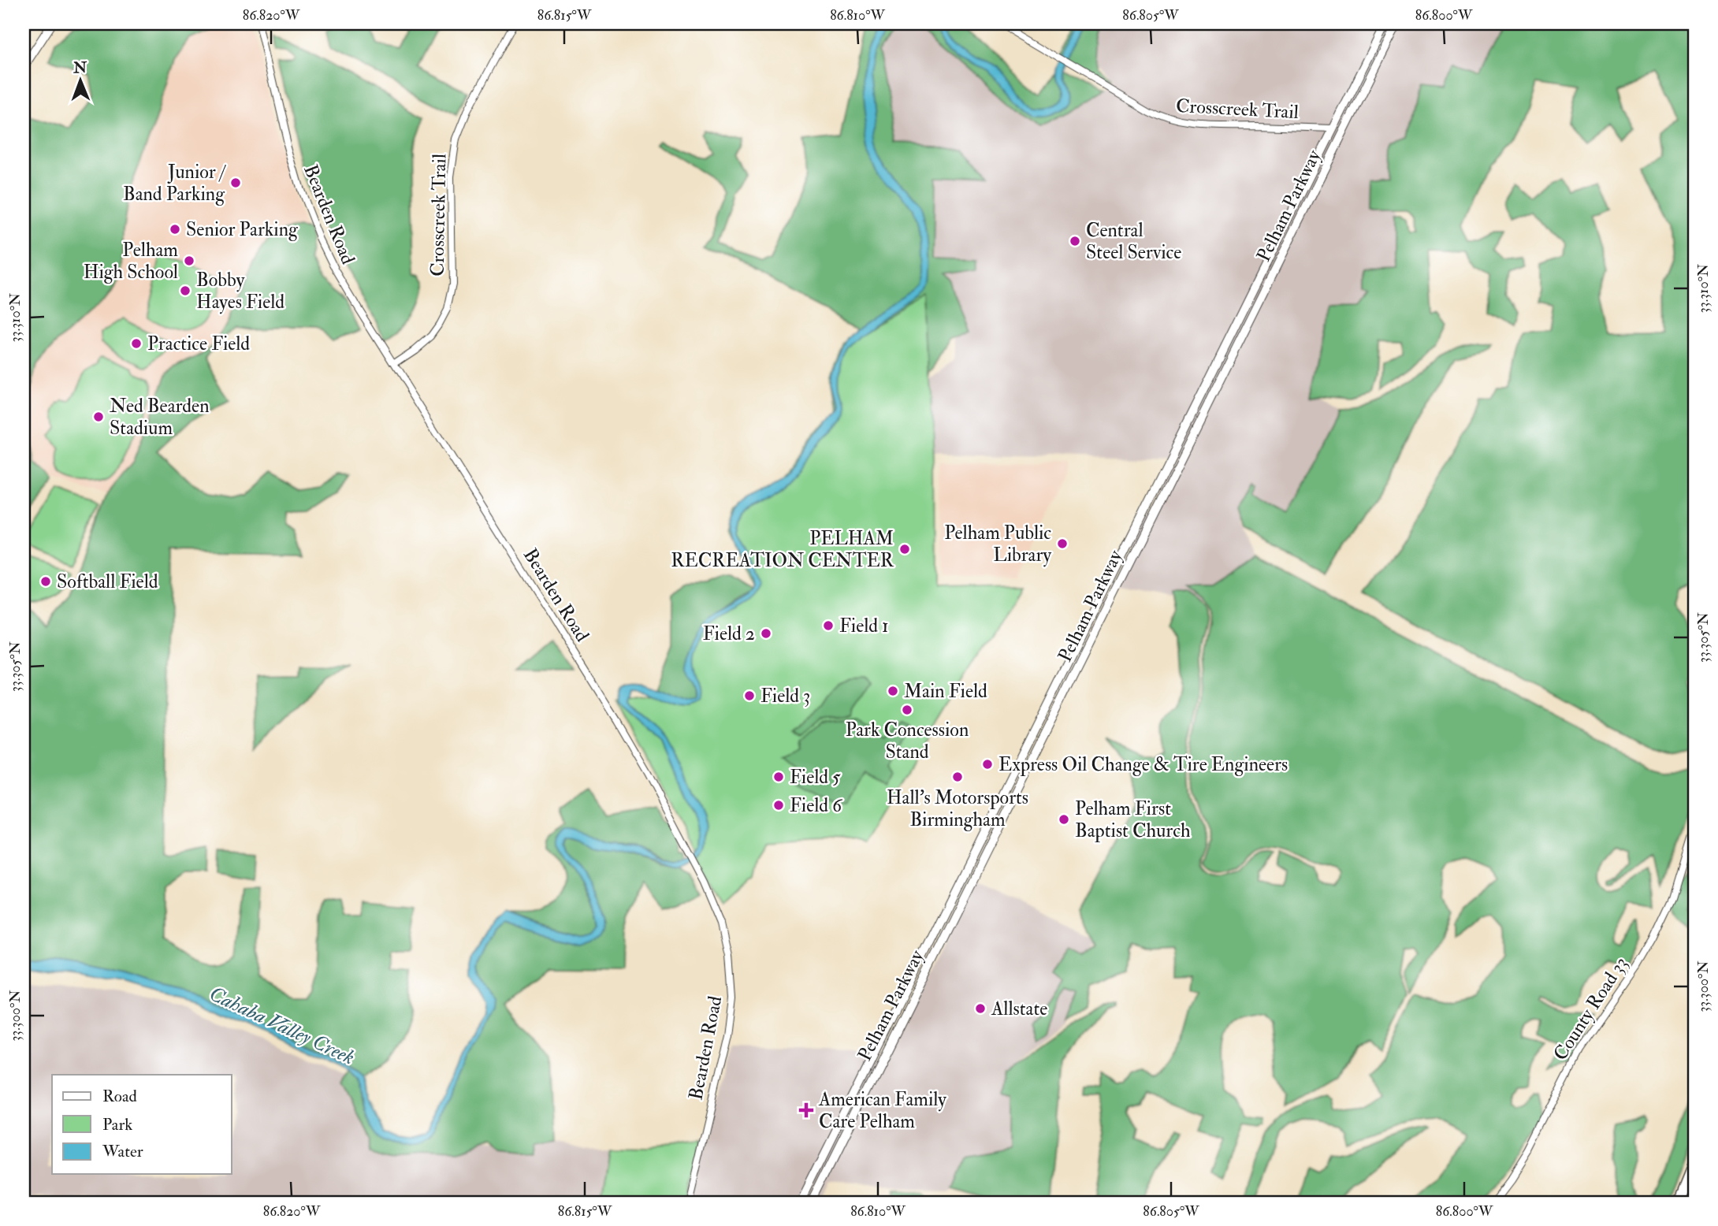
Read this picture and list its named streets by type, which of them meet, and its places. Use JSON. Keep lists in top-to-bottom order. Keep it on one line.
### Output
{"streets":{"main road":["Pelham Parkway"],"street":["Crosscreek Trail","Bearden Road","County Road 33"]},"crossings":[["Crosscreek Trail","Pelham Parkway"],["Crosscreek Trail","Bearden Road"]],"water":["Cahaba Valley Creek"],"places":{"other":["Junior / Band Parking","Senior Parking","Central Steel Service","Pelham High School","Bobby Hayes Field","Practice Field","Ned Bearden Stadium","Pelham Public Library","PELHAM RECREATION CENTER","Softball Field","Field 1","Field 2","Main Field","Field 3","Park Concession Stand","Express Oil Change & Tire Engineers","Field 5","Hall's Motorsports Birmingham","Field 6","Pelham First Baptist Church","Allstate"],"health":["American Family Care Pelham"]},"legend":["Road","Park","Water"],"north":"top","coordinates":["86.820°W","86.815°W","86.810°W","86.805°W","86.800°W","33.310°N","33.305°N","33.300°N"]}
